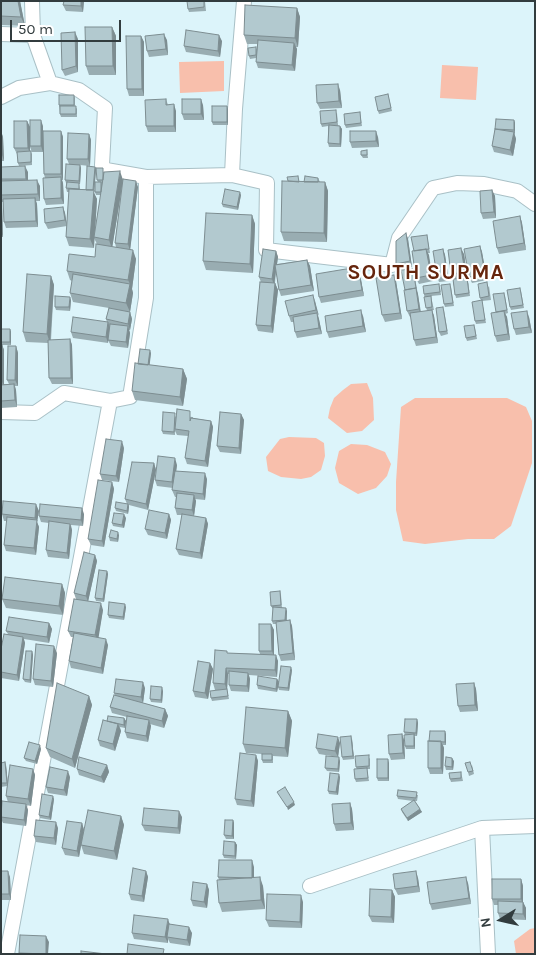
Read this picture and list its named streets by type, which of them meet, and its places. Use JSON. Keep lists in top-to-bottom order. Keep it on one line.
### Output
{"districts":["SOUTH SURMA"],"scale_bar":"50 m","north":"left"}
